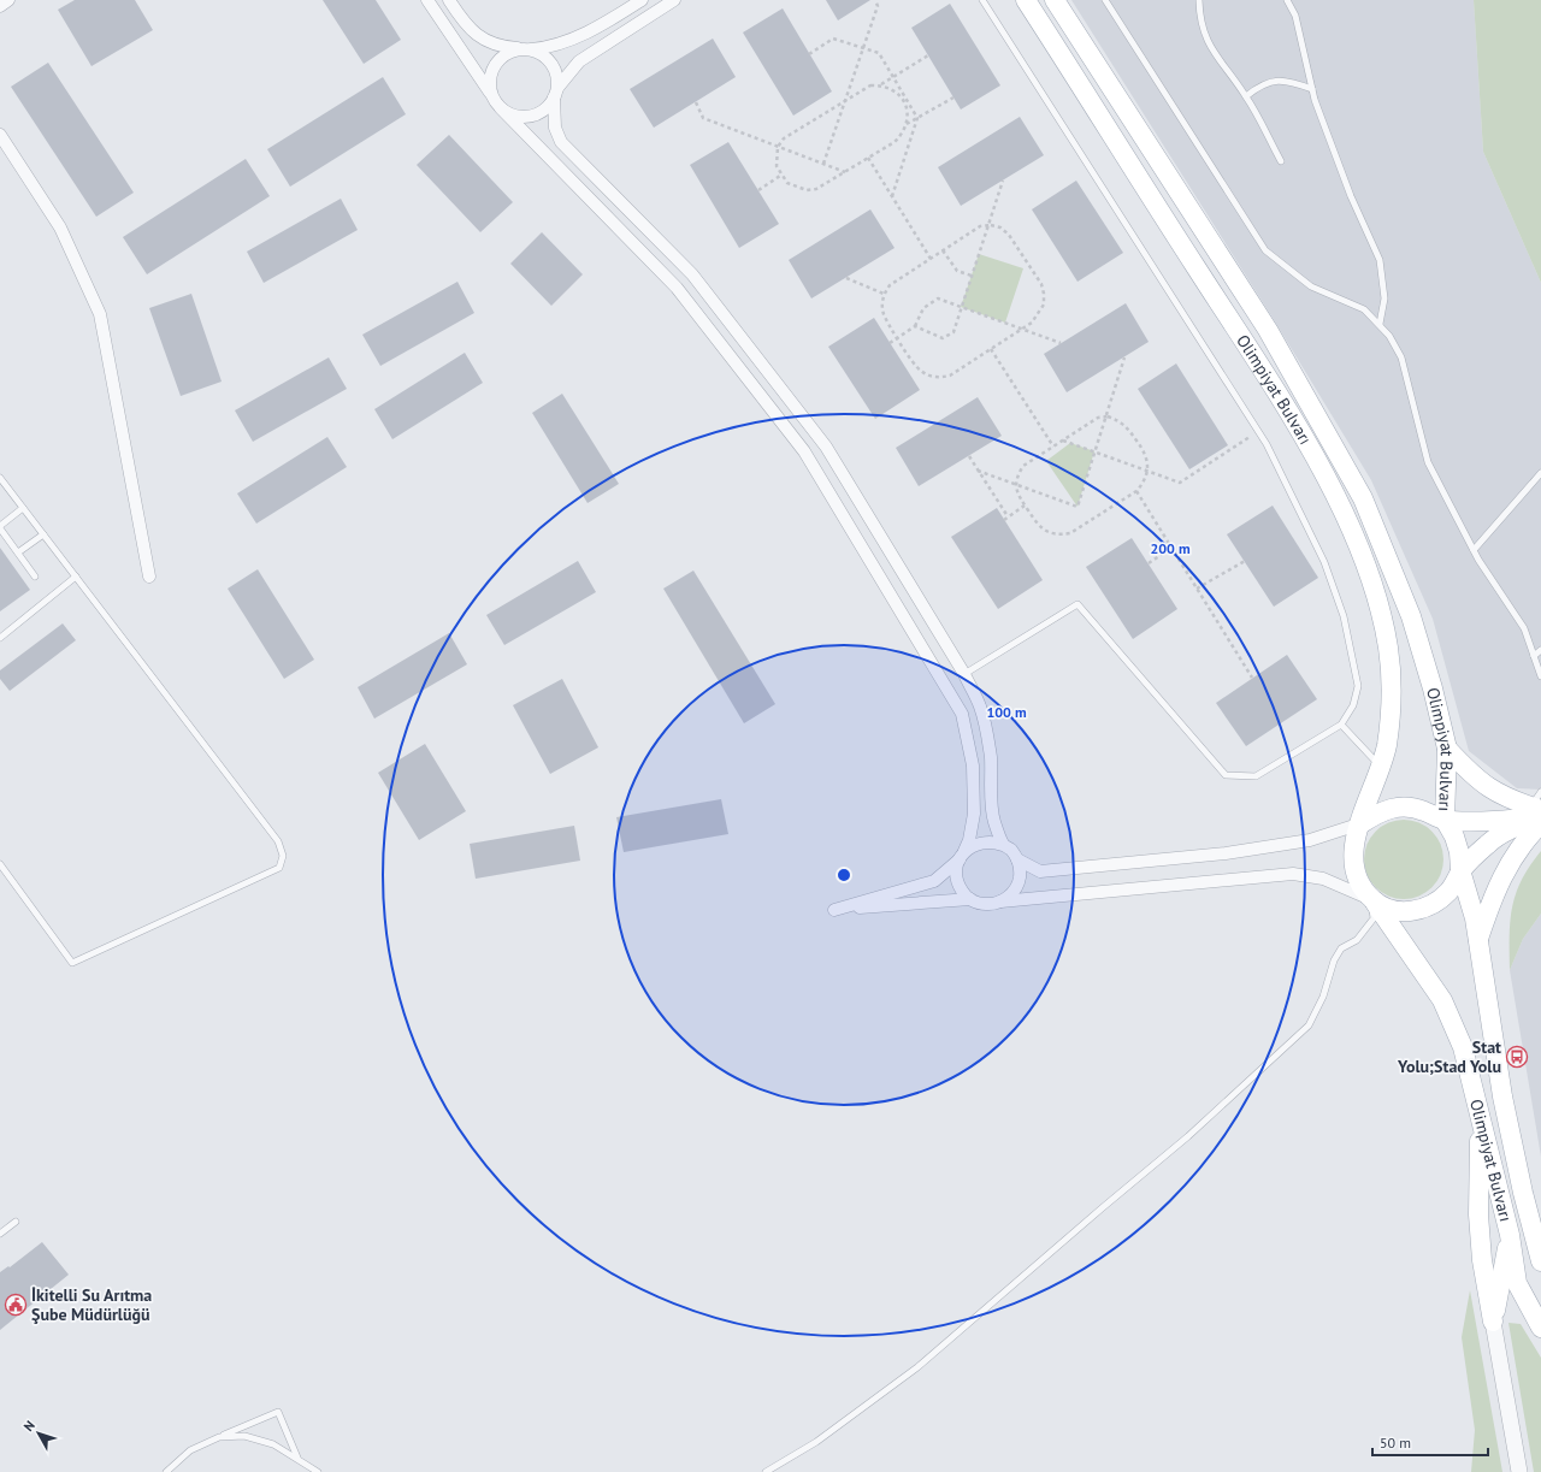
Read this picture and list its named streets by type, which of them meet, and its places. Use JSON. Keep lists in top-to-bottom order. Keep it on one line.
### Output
{"streets":{"main road":["Olimpiyat Bulvarı"]},"places":{"bus stop":["Stat Yolu;Stad Yolu"],"public building":["İkitelli Su Arıtma Şube Müdürlüğü"]},"scale_bar":"50 m","north":"top left","rings":["200 m","100 m"]}
